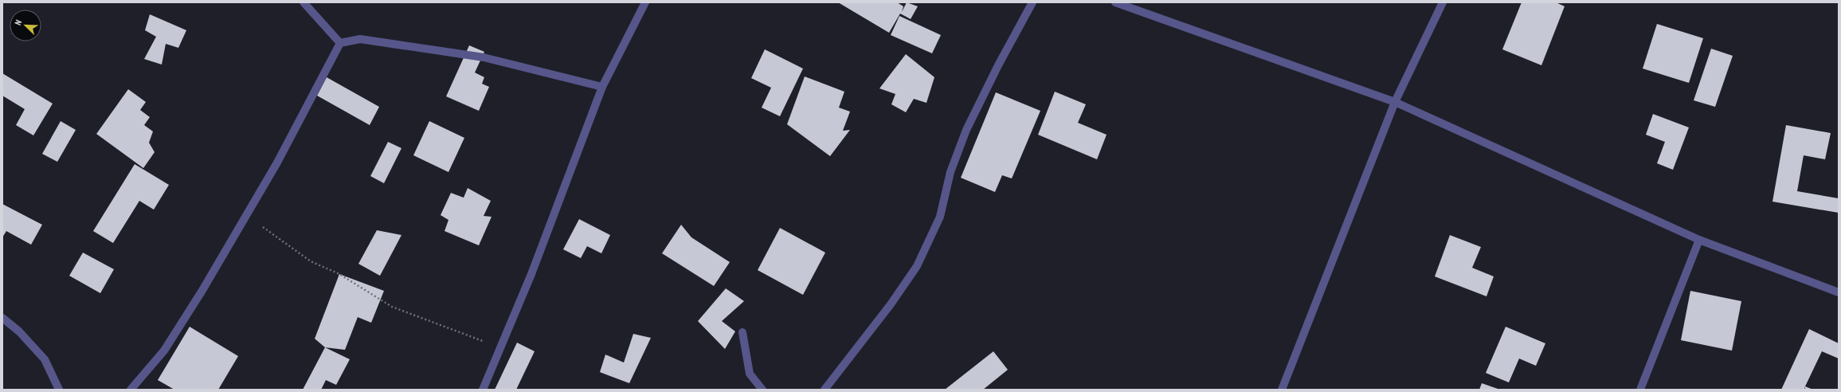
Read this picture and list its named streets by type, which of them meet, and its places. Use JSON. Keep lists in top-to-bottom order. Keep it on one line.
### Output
{"north":"top left"}
